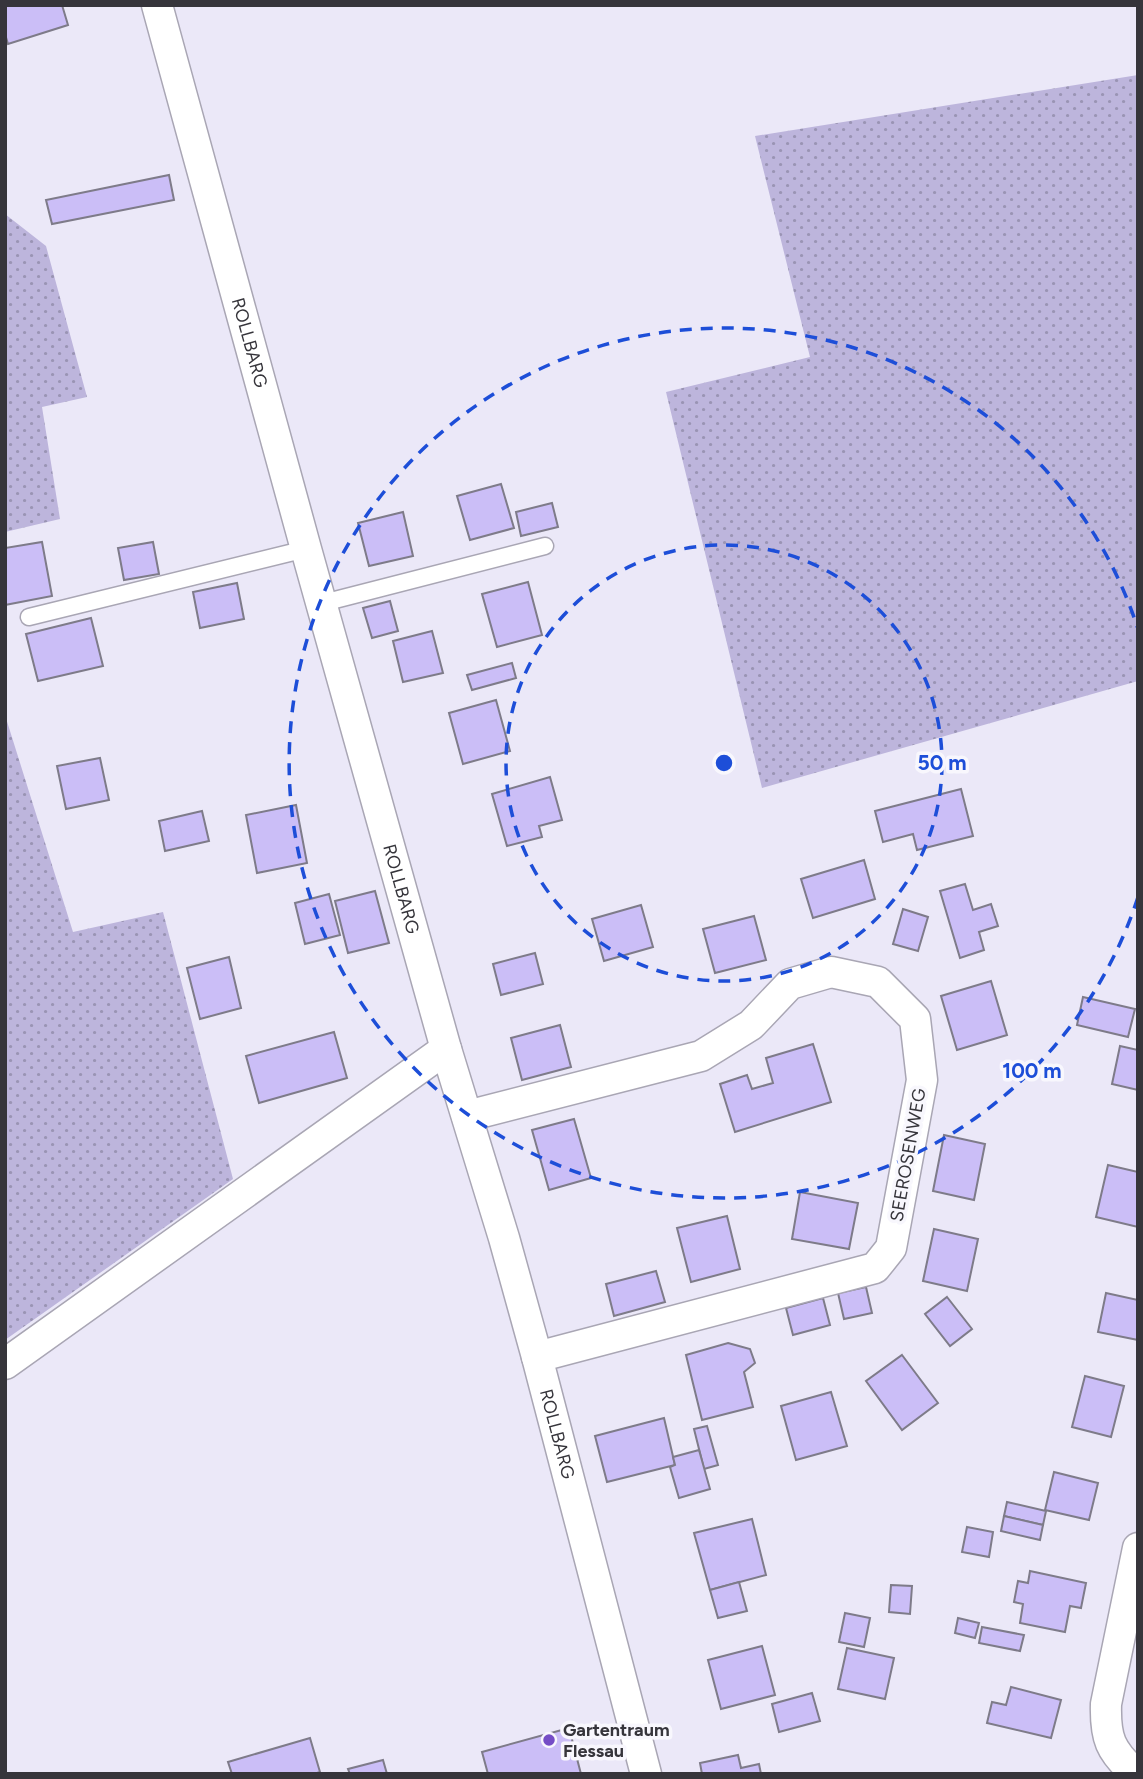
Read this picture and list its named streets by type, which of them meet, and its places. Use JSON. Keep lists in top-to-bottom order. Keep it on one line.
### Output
{"streets":{"street":["ROLLBARG","SEEROSENWEG"]},"crossings":[["ROLLBARG","SEEROSENWEG"]],"places":["Gartentraum Flessau"],"rings":["50 m","100 m"]}
